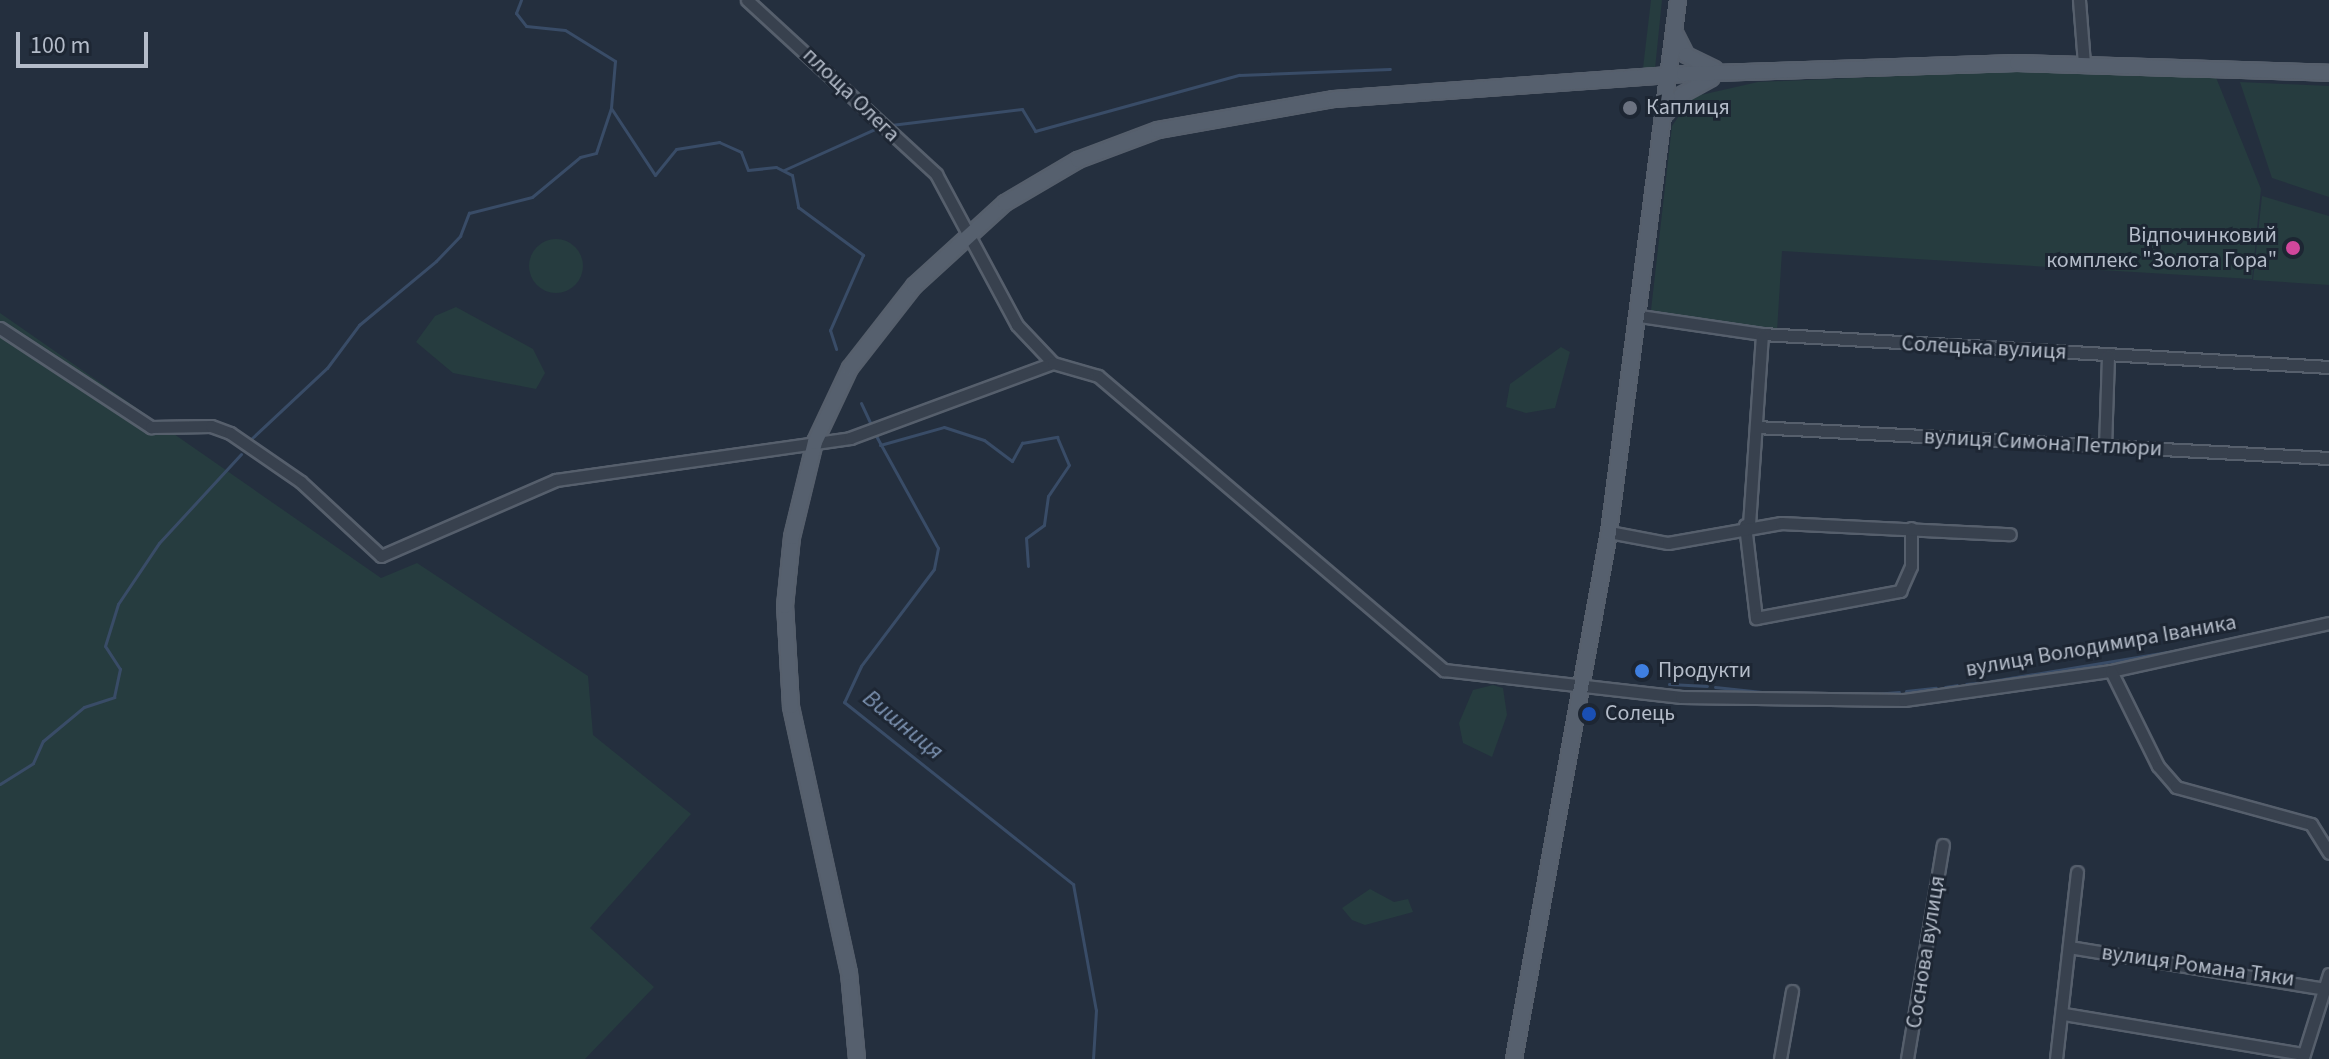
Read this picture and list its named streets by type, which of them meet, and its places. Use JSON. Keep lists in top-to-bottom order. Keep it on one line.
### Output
{"streets":{"street":["площа Олега","Солецька вулиця","вулиця Симона Петлюри","вулиця Володимира Іваника","Соснова вулиця","вулиця Романа Тяки"]},"crossings":[["площа Олега","вулиця Володимира Іваника"]],"water":["Вишниця"],"places":["Каплиця","Відпочинковий комплекс \"Золота Гора\"","Продукти","Солець"],"scale_bar":"100 m"}
